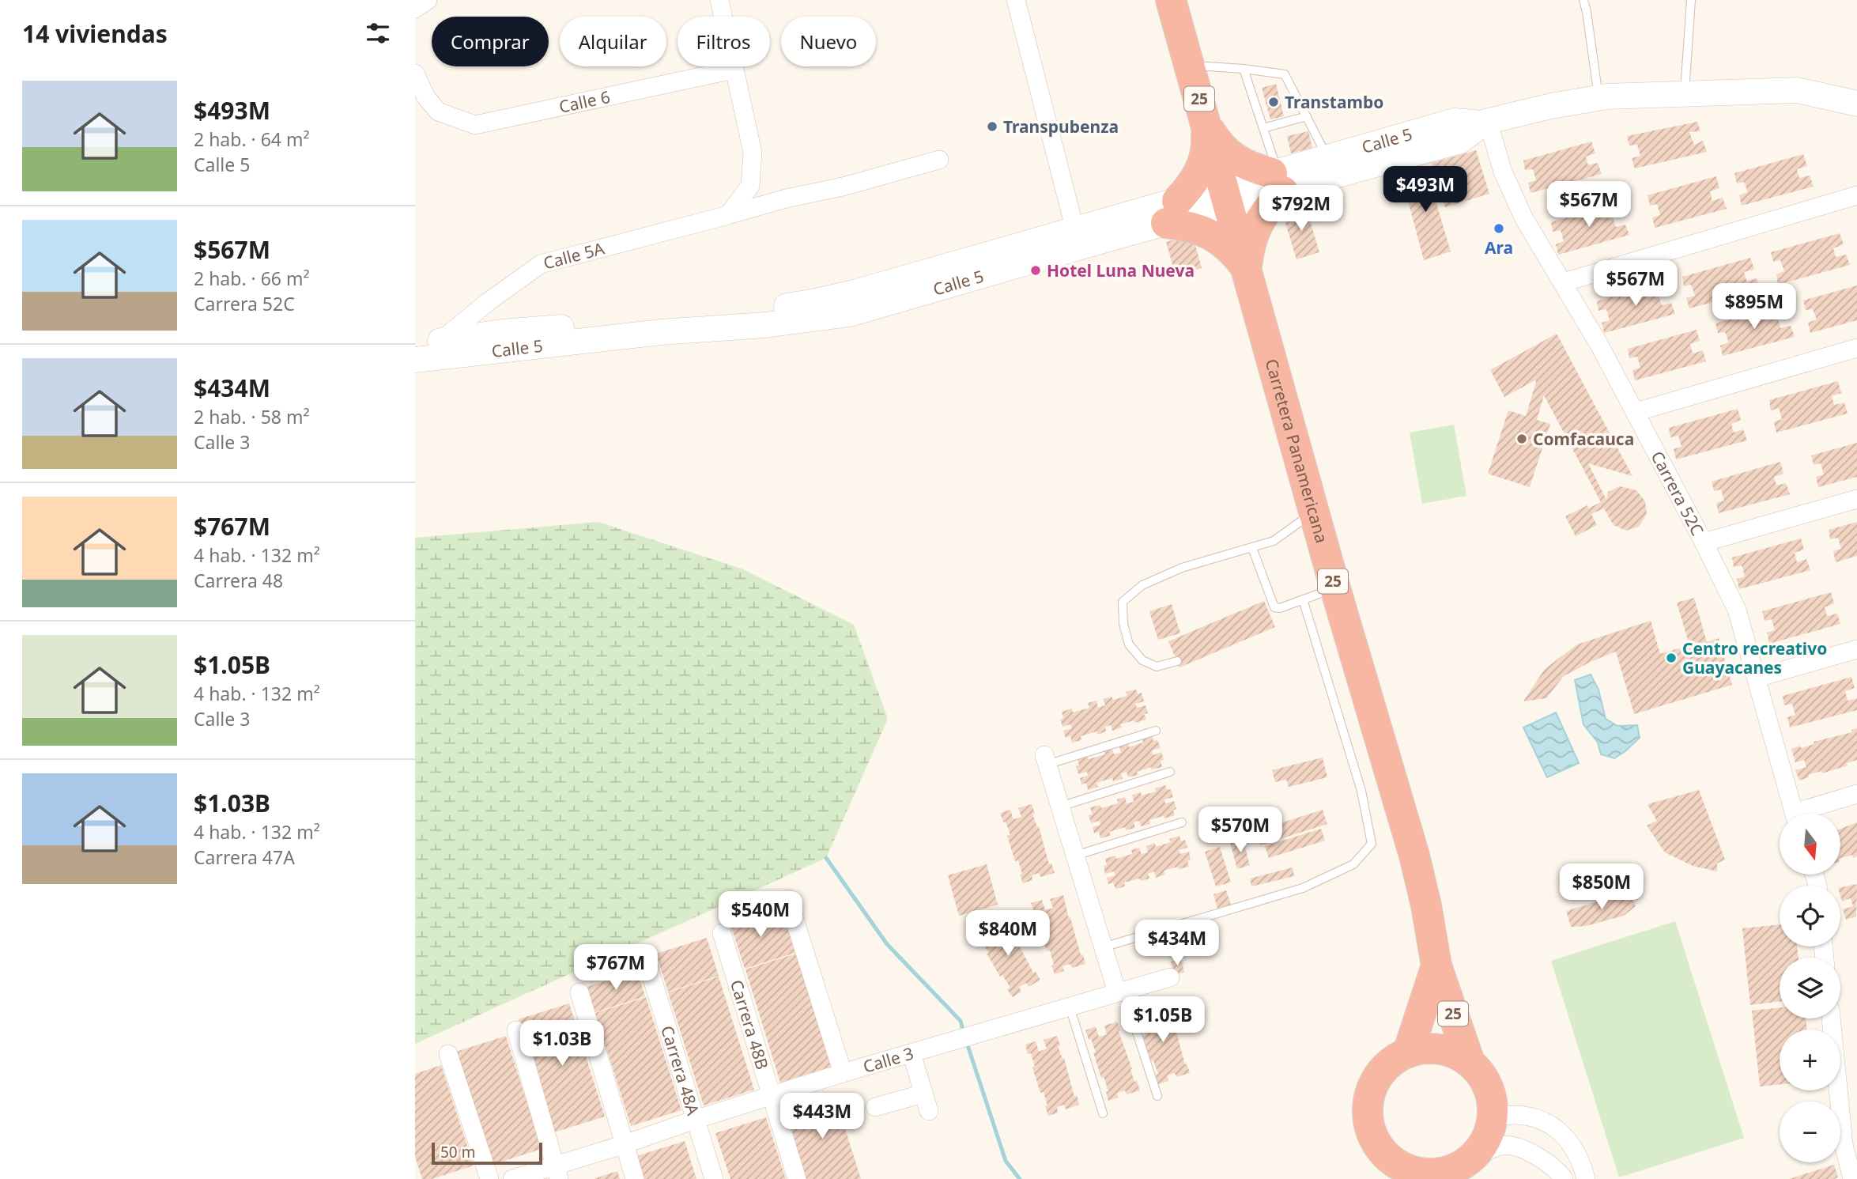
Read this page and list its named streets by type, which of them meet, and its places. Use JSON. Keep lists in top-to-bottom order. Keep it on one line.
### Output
{"streets":{"highway":["25","Carretera Panamericana"],"main road":["Calle 5"],"street":["Calle 6","Calle 5A","Carrera 52C","Carrera 48B","Calle 3","Carrera 48A"]},"crossings":[["Calle 5","Calle 5A"],["Calle 5","Carretera Panamericana"],["Calle 5","Carrera 52C"],["Carrera 48B","Calle 3"],["Calle 3","Carrera 48A"]],"places":["Transtambo","Transpubenza","Ara","Hotel Luna Nueva","Comfacauca","Centro recreativo Guayacanes"],"scale_bar":"50 m","north":"bottom","page":{"heading":"14 viviendas","chip":["Comprar","Alquilar","Filtros","Nuevo"],"list":[{"name":"$493M","note":"2 hab. · 64 m² · Calle 5"},{"name":"$567M","note":"2 hab. · 66 m² · Carrera 52C"},{"name":"$434M","note":"2 hab. · 58 m² · Calle 3"},{"name":"$767M","note":"4 hab. · 132 m² · Carrera 48"},{"name":"$1.05B","note":"4 hab. · 132 m² · Calle 3"},{"name":"$1.03B","note":"4 hab. · 132 m² · Carrera 47A"}],"price":["$493M","$567M","$792M","$567M","$895M","$570M","$850M","$540M","$840M","$434M","$767M","$1.05B","$1.03B","$443M"],"map_buttons":["+","−"],"scale":"50 m"}}
